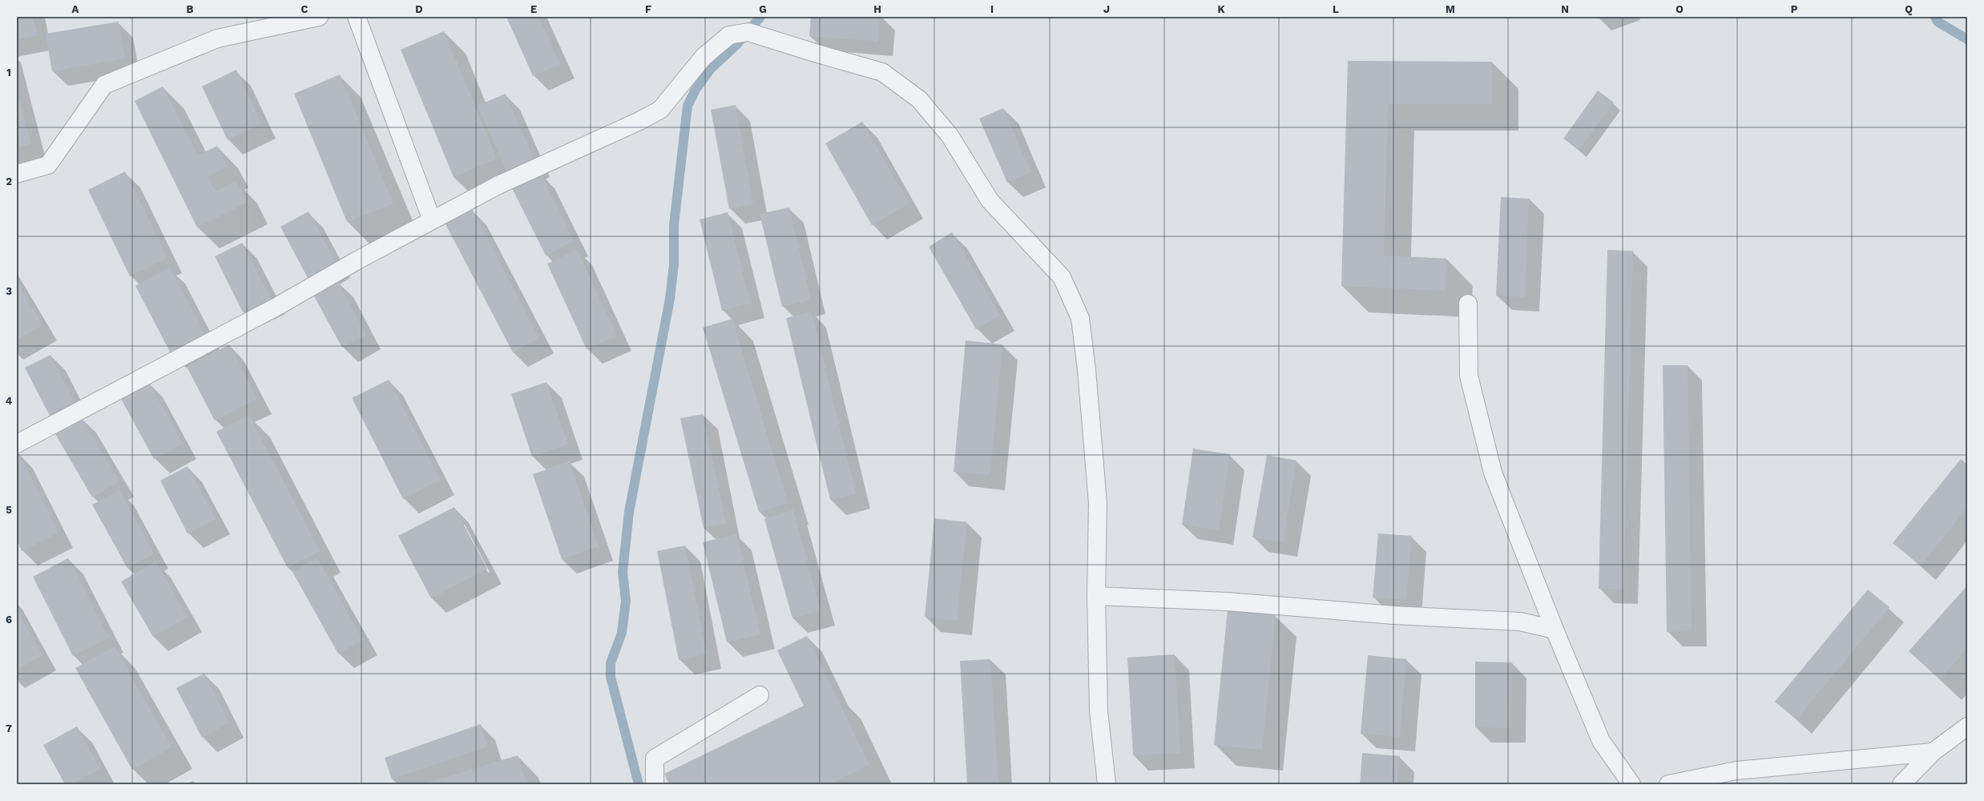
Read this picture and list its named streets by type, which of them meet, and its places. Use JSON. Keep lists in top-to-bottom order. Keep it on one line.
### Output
{"grid":{"columns":["A","B","C","D","E","F","G","H","I","J","K","L","M","N","O","P","Q"],"rows":["1","2","3","4","5","6","7"]}}
